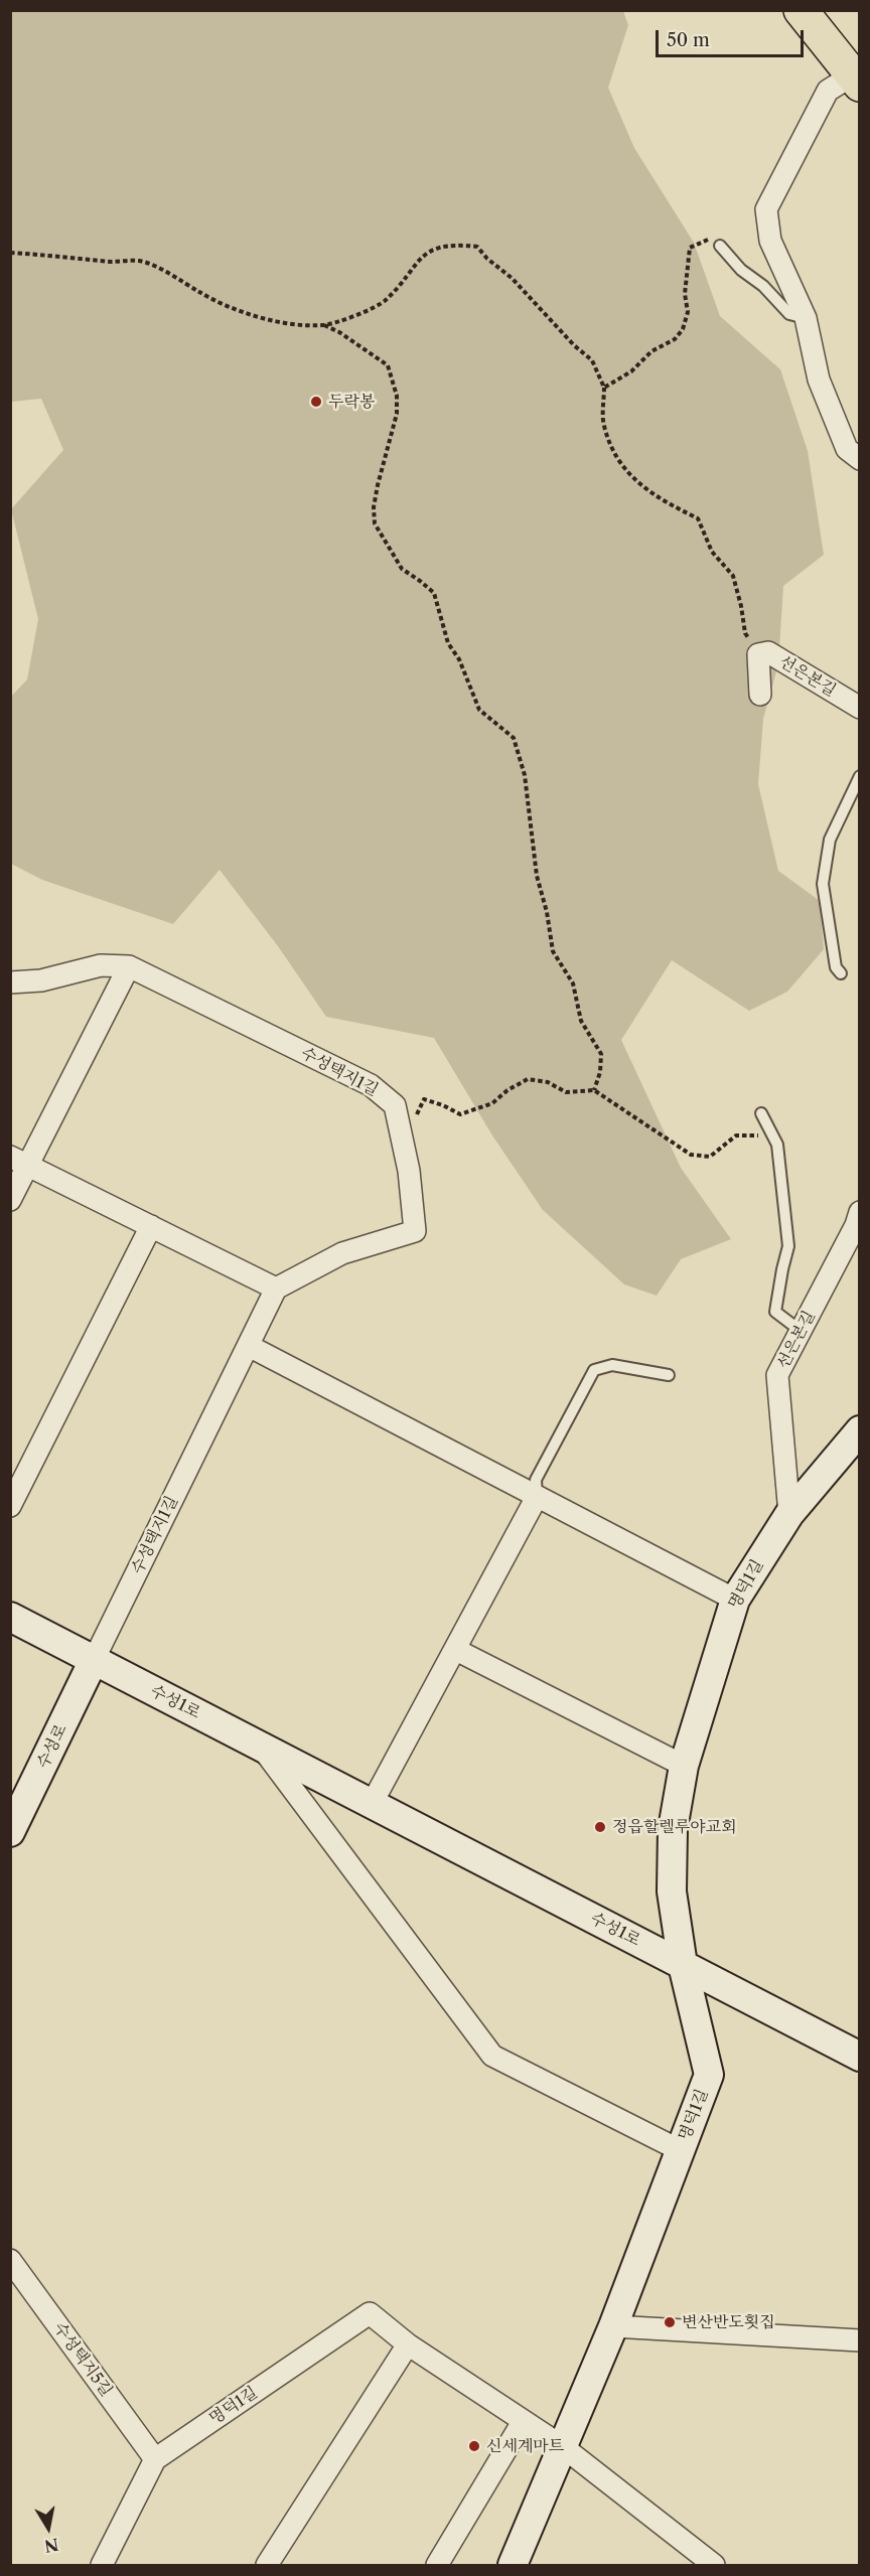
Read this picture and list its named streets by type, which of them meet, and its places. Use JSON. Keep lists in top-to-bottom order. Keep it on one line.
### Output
{"streets":{"street":["선은본길","수성택지1길","명덕1길","수성1로","수성로","수성택지5길"]},"crossings":[["선은본길","명덕1길"],["수성택지1길","수성1로"],["수성택지1길","수성로"],["명덕1길","수성1로"],["명덕1길","수성택지5길"],["수성1로","수성로"]],"places":["두락봉","정읍할렐루야교회","변산반도횟집","신세계마트"],"scale_bar":"50 m","north":"bottom"}
